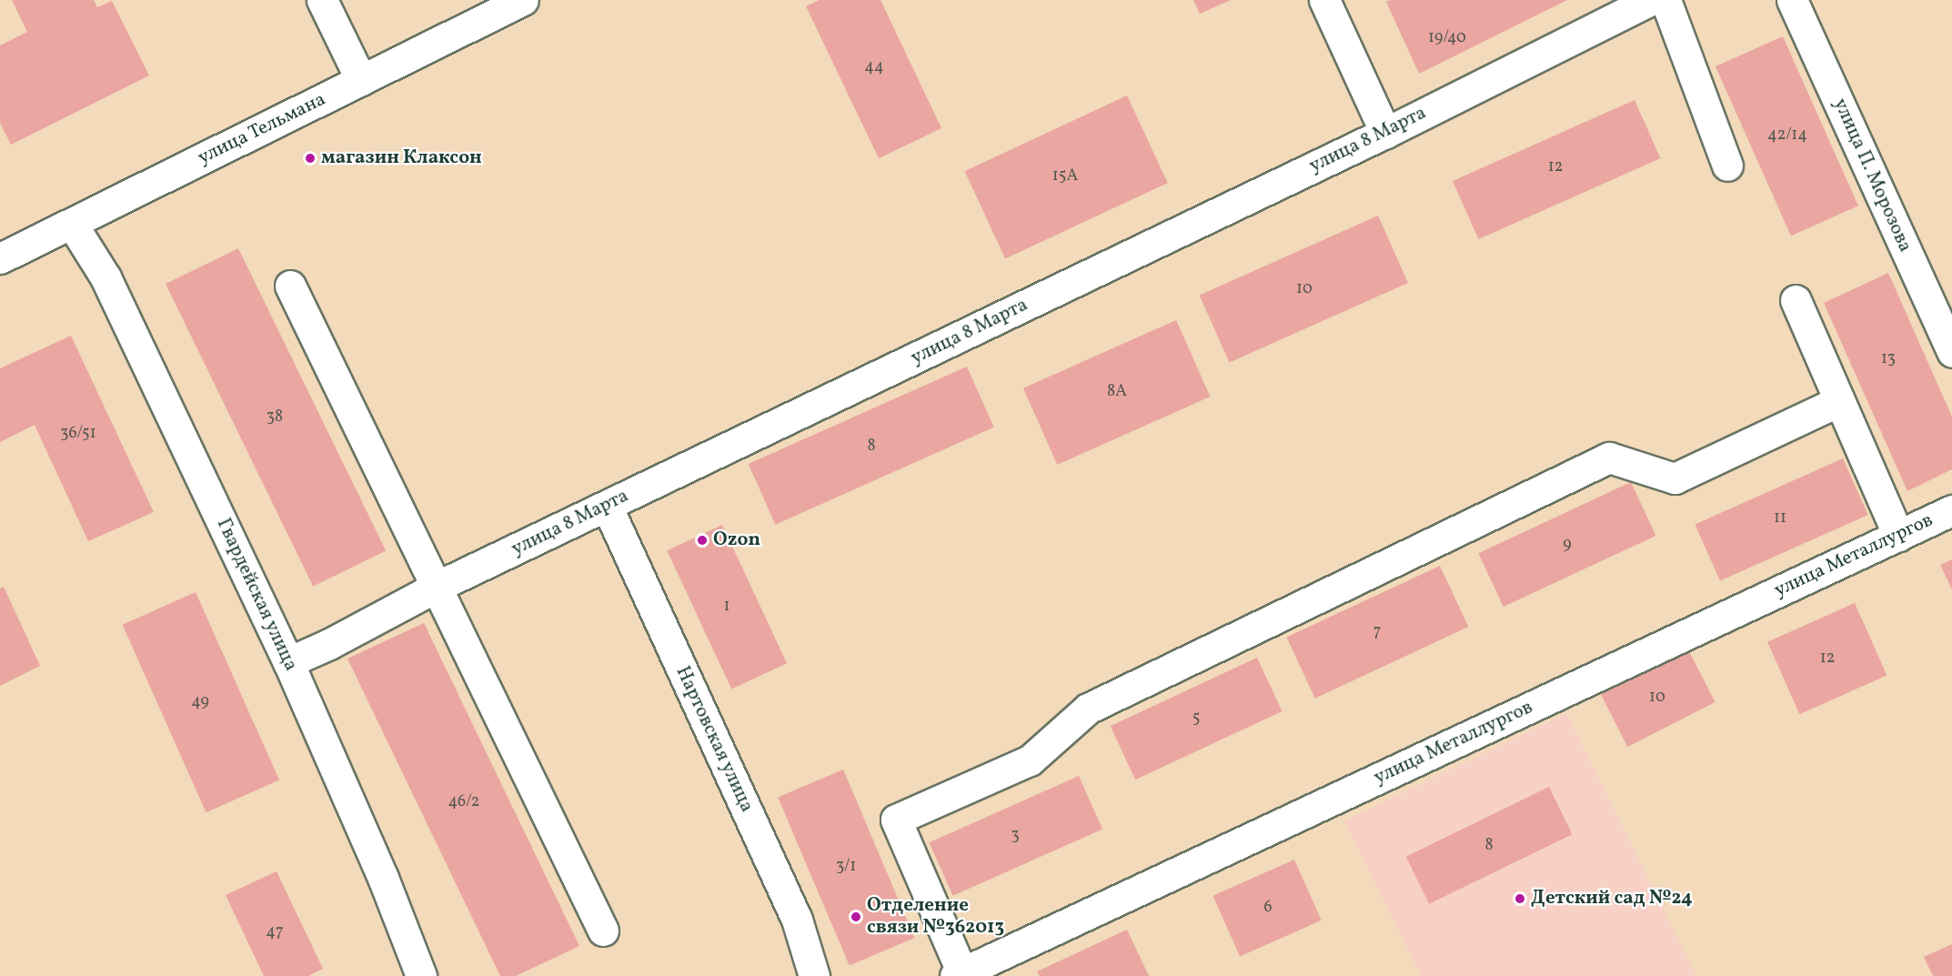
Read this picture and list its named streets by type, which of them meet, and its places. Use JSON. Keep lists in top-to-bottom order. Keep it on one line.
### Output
{"streets":{"street":["улица Тельмана","улица 8 Марта","улица П. Морозова","улица Металлургов","Гвардейская улица","Нартовская улица"]},"crossings":[["улица Тельмана","Гвардейская улица"],["улица 8 Марта","Гвардейская улица"],["улица 8 Марта","Нартовская улица"]],"places":["магазин Клаксон","Ozon","Детский сад №24","Отделение связи №362013"],"house_numbers":["19/40","44","42/14","12","15А","10","13","8А","38","36/51","8","11","9","1","7","12","10","49","5","46/2","3","8","3/1","6","47"]}
